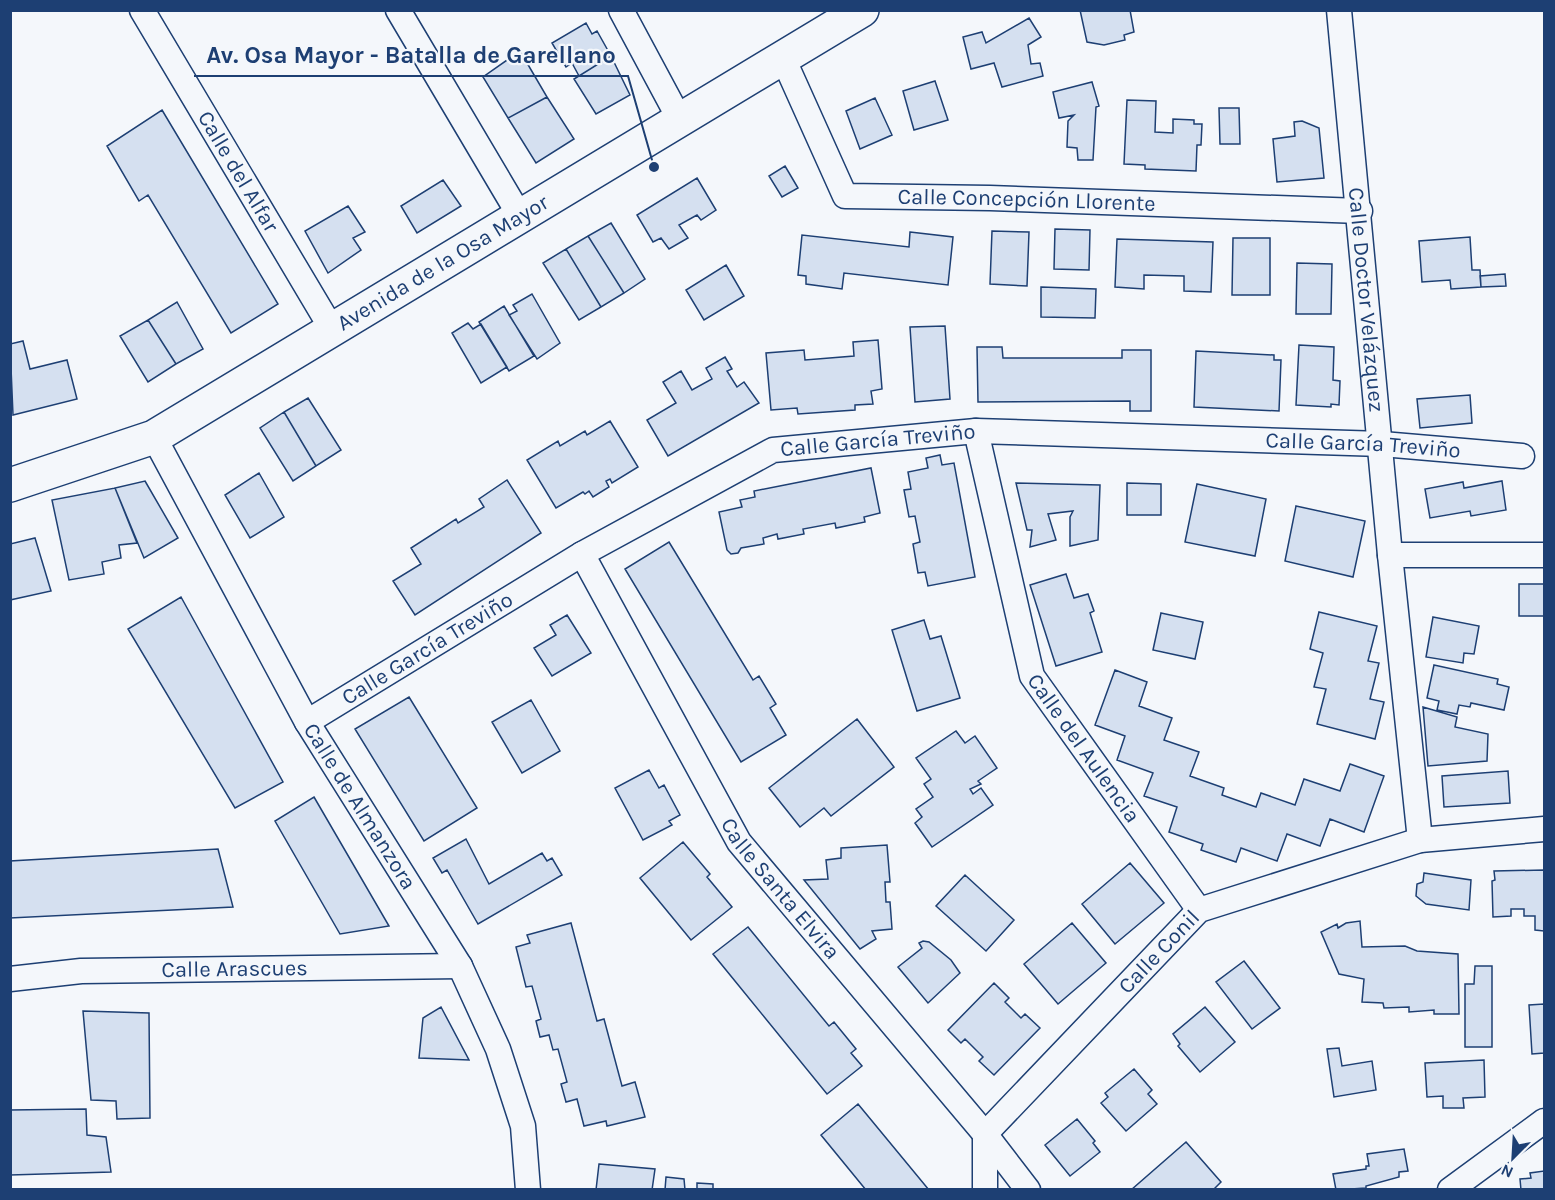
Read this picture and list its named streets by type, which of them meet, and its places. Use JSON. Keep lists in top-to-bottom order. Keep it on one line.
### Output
{"streets":{"main road":["Avenida de la Osa Mayor"],"street":["Calle del Alfar","Calle Concepción Llorente","Calle Doctor Velázquez","Calle García Treviño","Calle del Aulencia","Calle de Almanzora","Calle Santa Elvira","Calle Conil","Calle Arascues"]},"crossings":[["Calle del Alfar","Avenida de la Osa Mayor"],["Calle Concepción Llorente","Avenida de la Osa Mayor"],["Calle Concepción Llorente","Calle Doctor Velázquez"],["Avenida de la Osa Mayor","Calle de Almanzora"],["Calle Doctor Velázquez","Calle García Treviño"],["Calle Doctor Velázquez","Calle Conil"],["Calle García Treviño","Calle del Aulencia"],["Calle García Treviño","Calle de Almanzora"],["Calle García Treviño","Calle Santa Elvira"],["Calle del Aulencia","Calle Conil"],["Calle de Almanzora","Calle Arascues"],["Calle Santa Elvira","Calle Conil"]],"places":["Av. Osa Mayor - Batalla de Garellano"],"north":"bottom left"}
